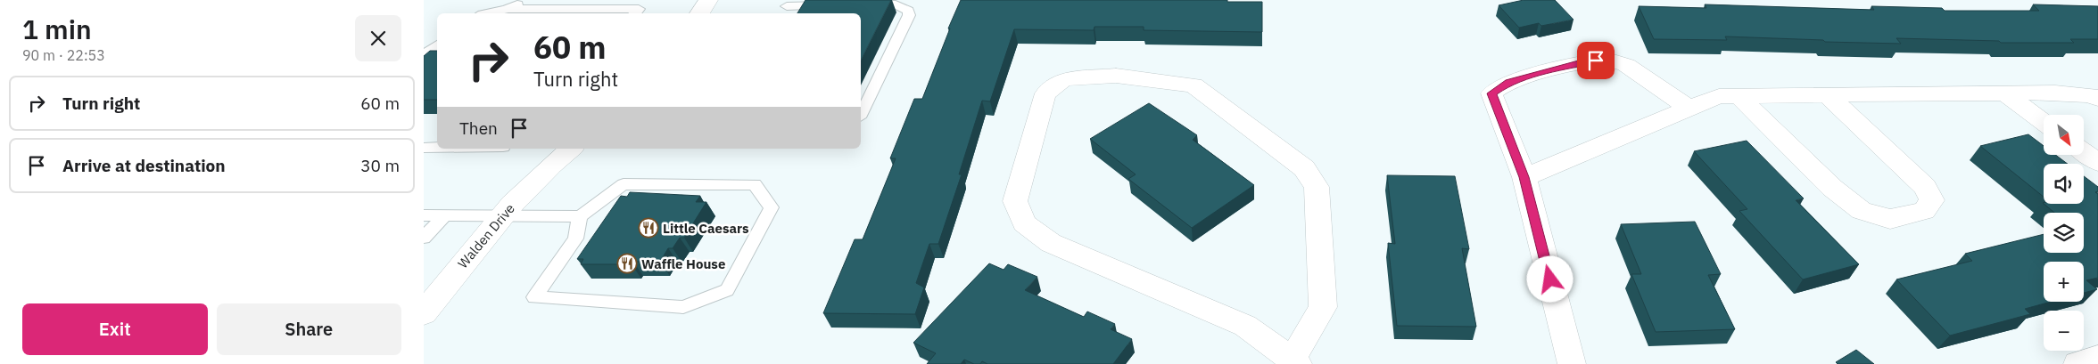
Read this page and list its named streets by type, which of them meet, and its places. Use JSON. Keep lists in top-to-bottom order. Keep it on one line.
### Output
{"streets":{"street":["Walden Drive"]},"places":{"restaurant":["Little Caesars","Waffle House"]},"north":"bottom right","page":{"heading":["1 min","90 m · 22:53"],"turn":["60 m","Turn right"],"list":[{"name":"Turn right","value":"60 m"},{"name":"Arrive at destination","value":"30 m"}],"then":"Then","map_buttons":["+","−"],"buttons":["Exit","Share"]}}
